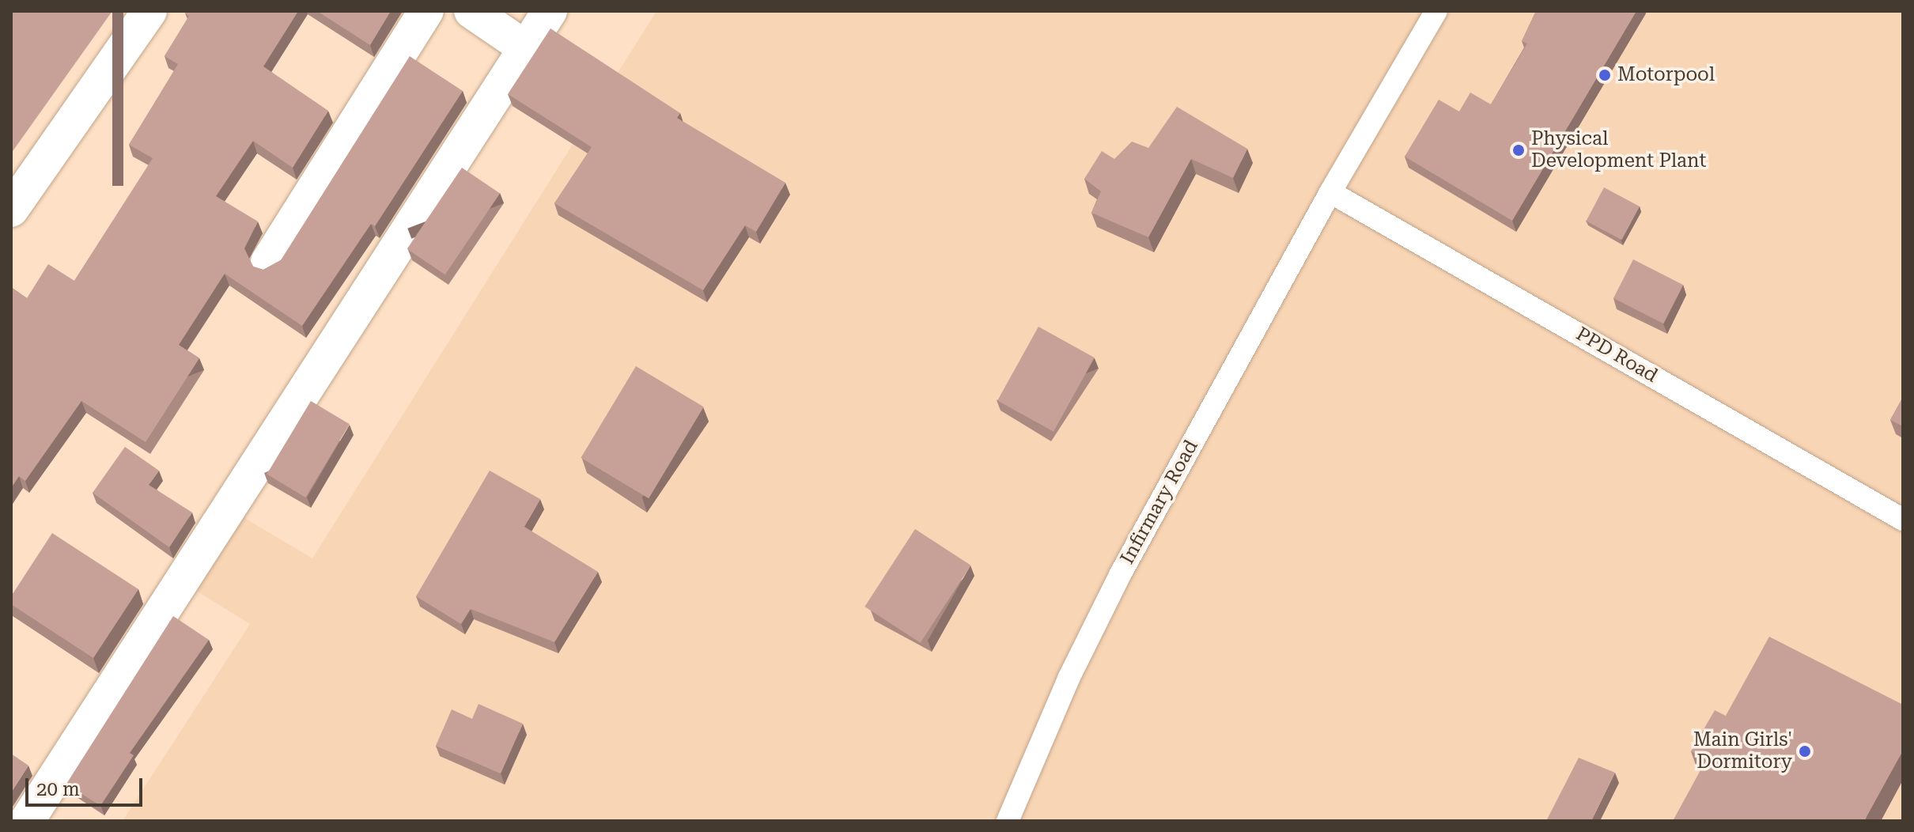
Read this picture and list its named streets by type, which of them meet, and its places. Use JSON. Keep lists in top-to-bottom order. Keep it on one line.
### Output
{"streets":{"lane":["PPD Road","Infirmary Road"]},"crossings":[["PPD Road","Infirmary Road"]],"places":["Motorpool","Physical Development Plant","Main Girls' Dormitory"],"scale_bar":"20 m"}
